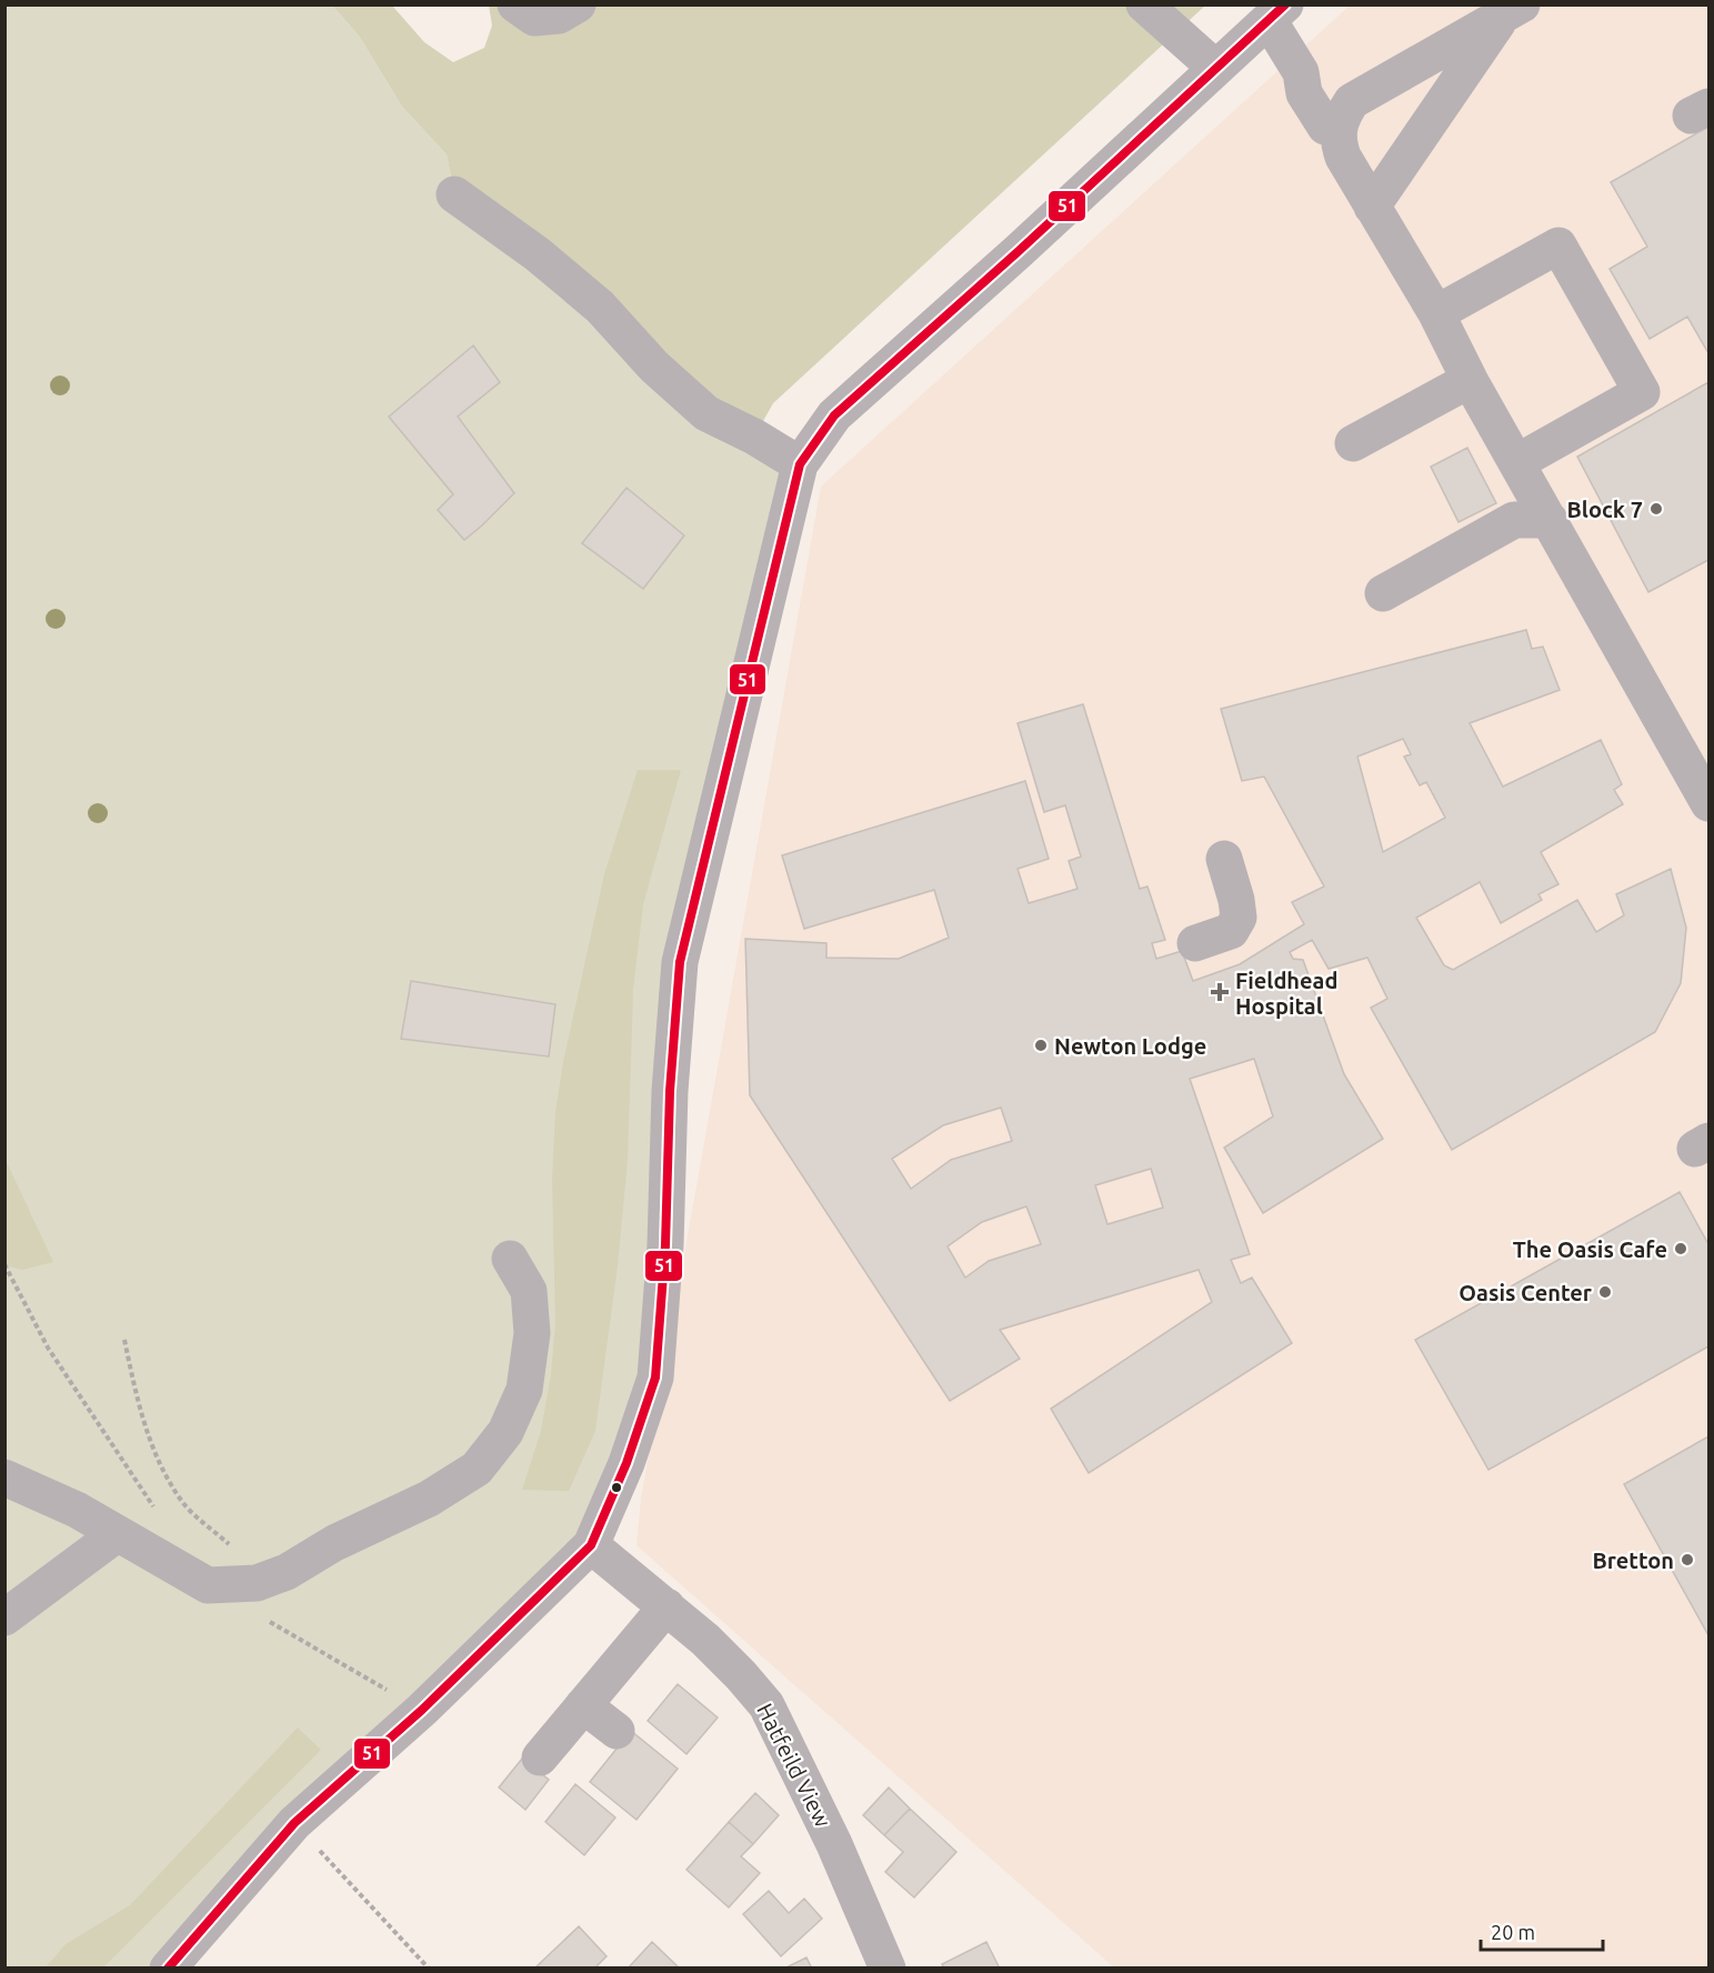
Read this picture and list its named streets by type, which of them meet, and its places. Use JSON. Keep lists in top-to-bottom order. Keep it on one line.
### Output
{"streets":{"street":["Hatfeild View"]},"places":{"other":["Block 7","Newton Lodge","The Oasis Cafe","Oasis Center","Bretton"],"health":["Fieldhead Hospital"]},"lines":["transit line 51"],"scale_bar":"20 m"}
